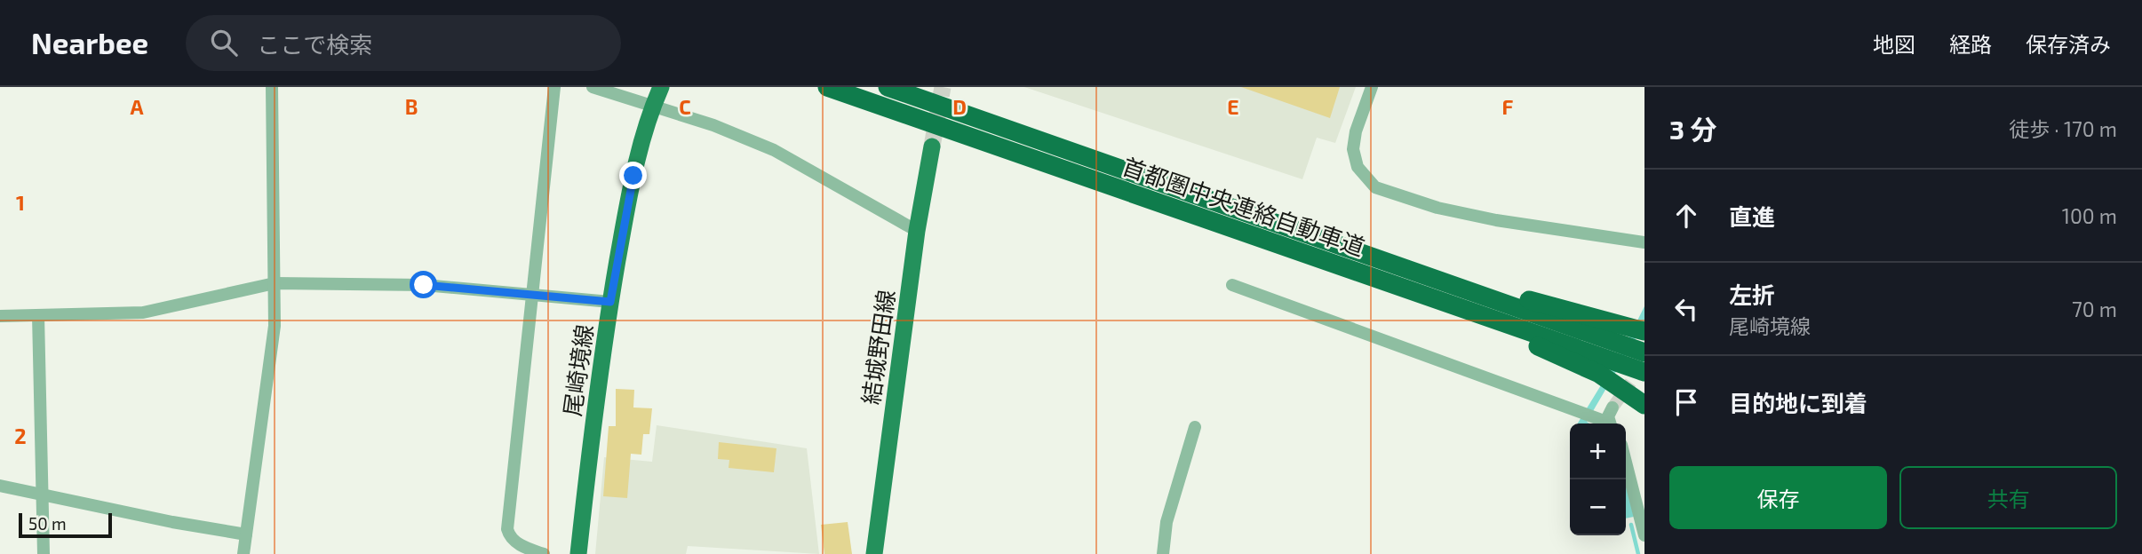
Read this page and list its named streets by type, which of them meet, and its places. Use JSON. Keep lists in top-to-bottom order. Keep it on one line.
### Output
{"streets":{"highway":["首都圏中央連絡自動車道"],"main road":["結城野田線","尾崎境線"]},"scale_bar":"50 m","page":{"header":"Nearbee","search":"ここで検索","nav":["地図","経路","保存済み"],"heading":["3 分","徒歩 · 170 m"],"list":[["直進","100 m"],["左折","尾崎境線","70 m"],"目的地に到着"],"map_buttons":["+","−"],"buttons":["保存","共有"],"scale":"50 m"},"grid":{"columns":["A","B","C","D","E","F"],"rows":["1","2"]}}
